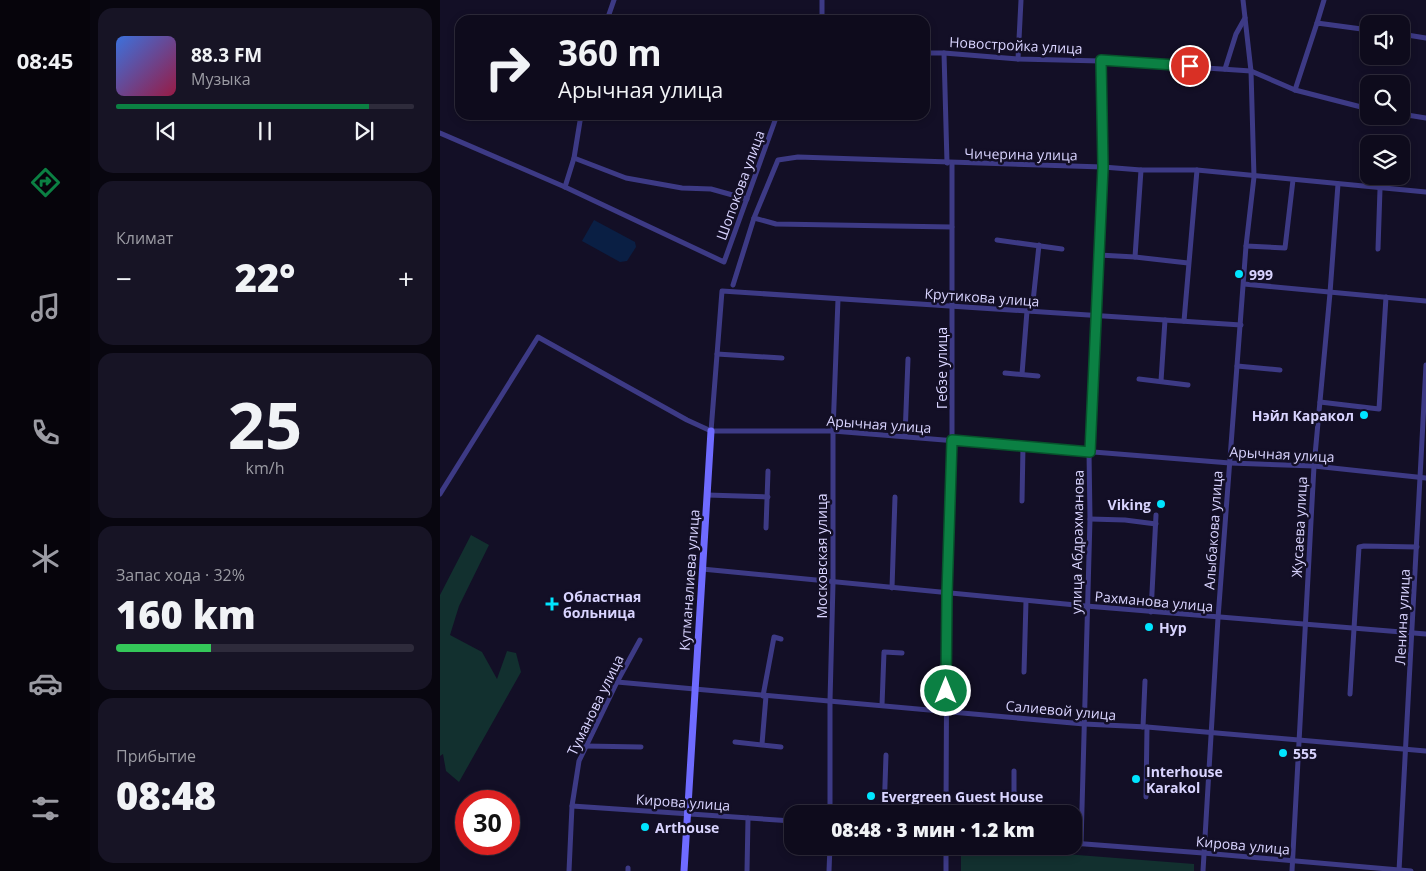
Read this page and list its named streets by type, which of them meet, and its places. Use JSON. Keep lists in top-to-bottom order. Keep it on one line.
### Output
{"streets":{"street":["Новостройка улица","Чичерина улица","Шопокова улица","Крутикова улица","Гебзе улица","Арычная улица","Жусаева улица","Алыбакова улица","улица Абдрахманова","Московская улица","Кутманалиева улица","Рахманова улица","Ленина улица","Туманова улица","Салиевой улица","Кирова улица"]},"crossings":[["Новостройка улица","Гебзе улица"],["Новостройка улица","Алыбакова улица"],["Новостройка улица","улица Абдрахманова"],["Чичерина улица","Гебзе улица"],["Чичерина улица","Жусаева улица"],["Чичерина улица","Алыбакова улица"],["Чичерина улица","улица Абдрахманова"],["Крутикова улица","Гебзе улица"],["Крутикова улица","Алыбакова улица"],["Крутикова улица","улица Абдрахманова"],["Крутикова улица","Московская улица"],["Крутикова улица","Кутманалиева улица"],["Гебзе улица","Арычная улица"],["Гебзе улица","Рахманова улица"],["Гебзе улица","Салиевой улица"],["Арычная улица","Жусаева улица"],["Арычная улица","Алыбакова улица"],["Арычная улица","улица Абдрахманова"],["Арычная улица","Московская улица"],["Арычная улица","Кутманалиева улица"],["Арычная улица","Ленина улица"],["Жусаева улица","Рахманова улица"],["Жусаева улица","Салиевой улица"],["Жусаева улица","Кирова улица"],["Алыбакова улица","Рахманова улица"],["Алыбакова улица","Салиевой улица"],["Алыбакова улица","Кирова улица"],["улица Абдрахманова","Рахманова улица"],["улица Абдрахманова","Салиевой улица"],["Московская улица","Рахманова улица"],["Московская улица","Салиевой улица"],["Кутманалиева улица","Рахманова улица"],["Кутманалиева улица","Салиевой улица"],["Кутманалиева улица","Кирова улица"],["Рахманова улица","Ленина улица"],["Ленина улица","Салиевой улица"],["Ленина улица","Кирова улица"],["Туманова улица","Салиевой улица"],["Туманова улица","Кирова улица"]],"places":{"other":["999","Нэйл Каракол","Viking","Нур","555","Interhouse Karakol","Evergreen Guest House","Arthouse"],"health":["Областная больница"]},"page":{"tabs":"08:45","turn":["360 m","Арычная улица"],"song":["88.3 FM","Музыка"],"tile":["Климат",["25","km/h"],["Запас хода · 32%","160 km"],["Прибытие","08:48"]],"heat":["−","22°","+"],"limit":"30","trip":"08:48 · 3 мин · 1.2 km"}}
